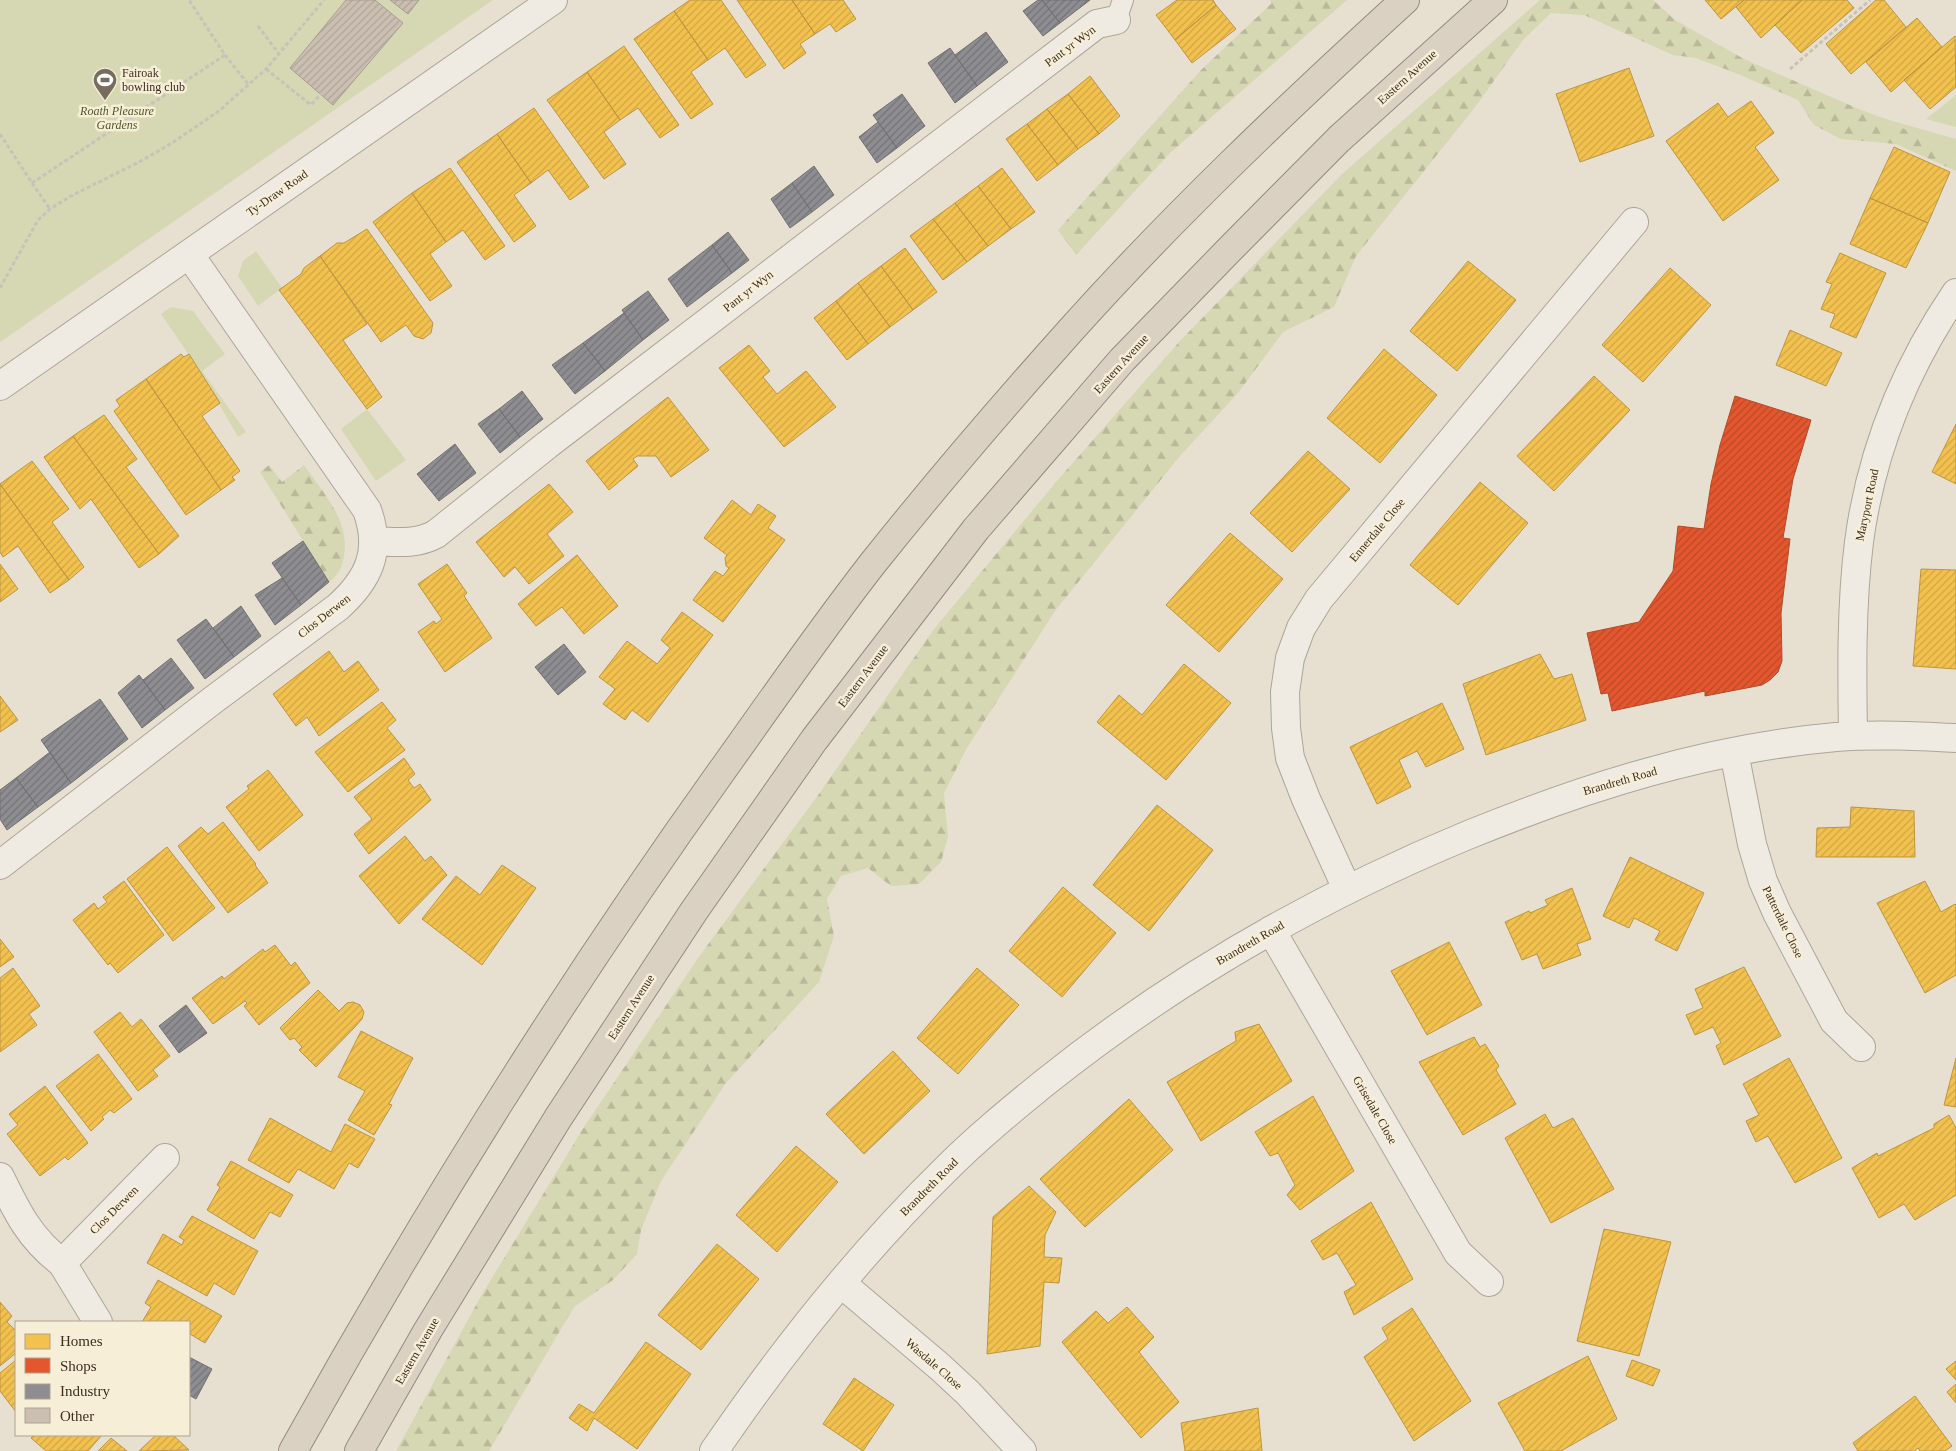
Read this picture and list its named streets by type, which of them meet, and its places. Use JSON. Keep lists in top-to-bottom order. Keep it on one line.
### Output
{"streets":{"highway":["Eastern Avenue"],"street":["Pant yr Wyn","Ty-Draw Road","Maryport Road","Ennerdale Close","Clos Derwen","Brandreth Road","Patterdale Close","Grisedale Close","Wasdale Close"]},"crossings":[["Pant yr Wyn","Clos Derwen"],["Ty-Draw Road","Clos Derwen"],["Maryport Road","Brandreth Road"],["Ennerdale Close","Brandreth Road"],["Brandreth Road","Patterdale Close"],["Brandreth Road","Grisedale Close"],["Brandreth Road","Wasdale Close"]],"parks":["Roath Pleasure Gardens"],"places":{"sports":["Fairoak bowling club"]},"legend":["Homes","Shops","Industry","Other"]}
